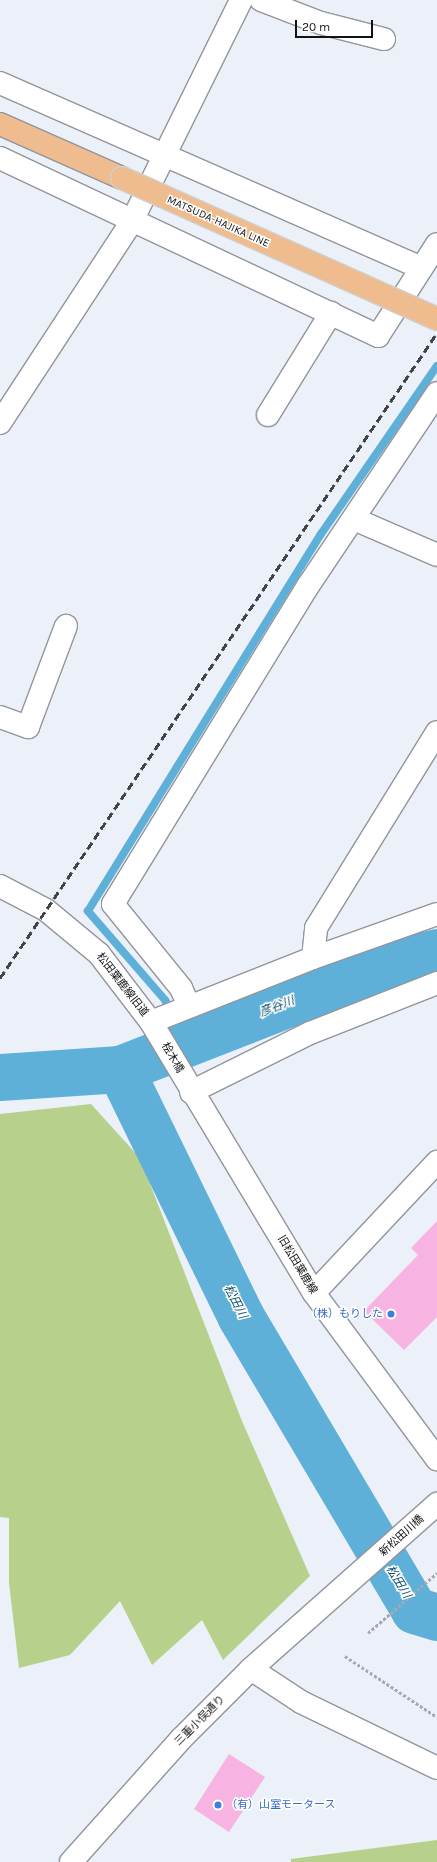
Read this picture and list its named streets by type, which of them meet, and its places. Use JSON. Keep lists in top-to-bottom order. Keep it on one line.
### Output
{"streets":{"main road":["MATSUDA-HAJIKA LINE"],"street":["松田葉鹿線旧道","桧木橋","旧松田葉鹿線","新松田川橋","三重小俣通り"]},"crossings":[["松田葉鹿線旧道","桧木橋"],["桧木橋","旧松田葉鹿線"],["新松田川橋","三重小俣通り"]],"water":["彦谷川","松田川"],"places":["（株）もりした","（有）山室モータース"],"scale_bar":"20 m"}
